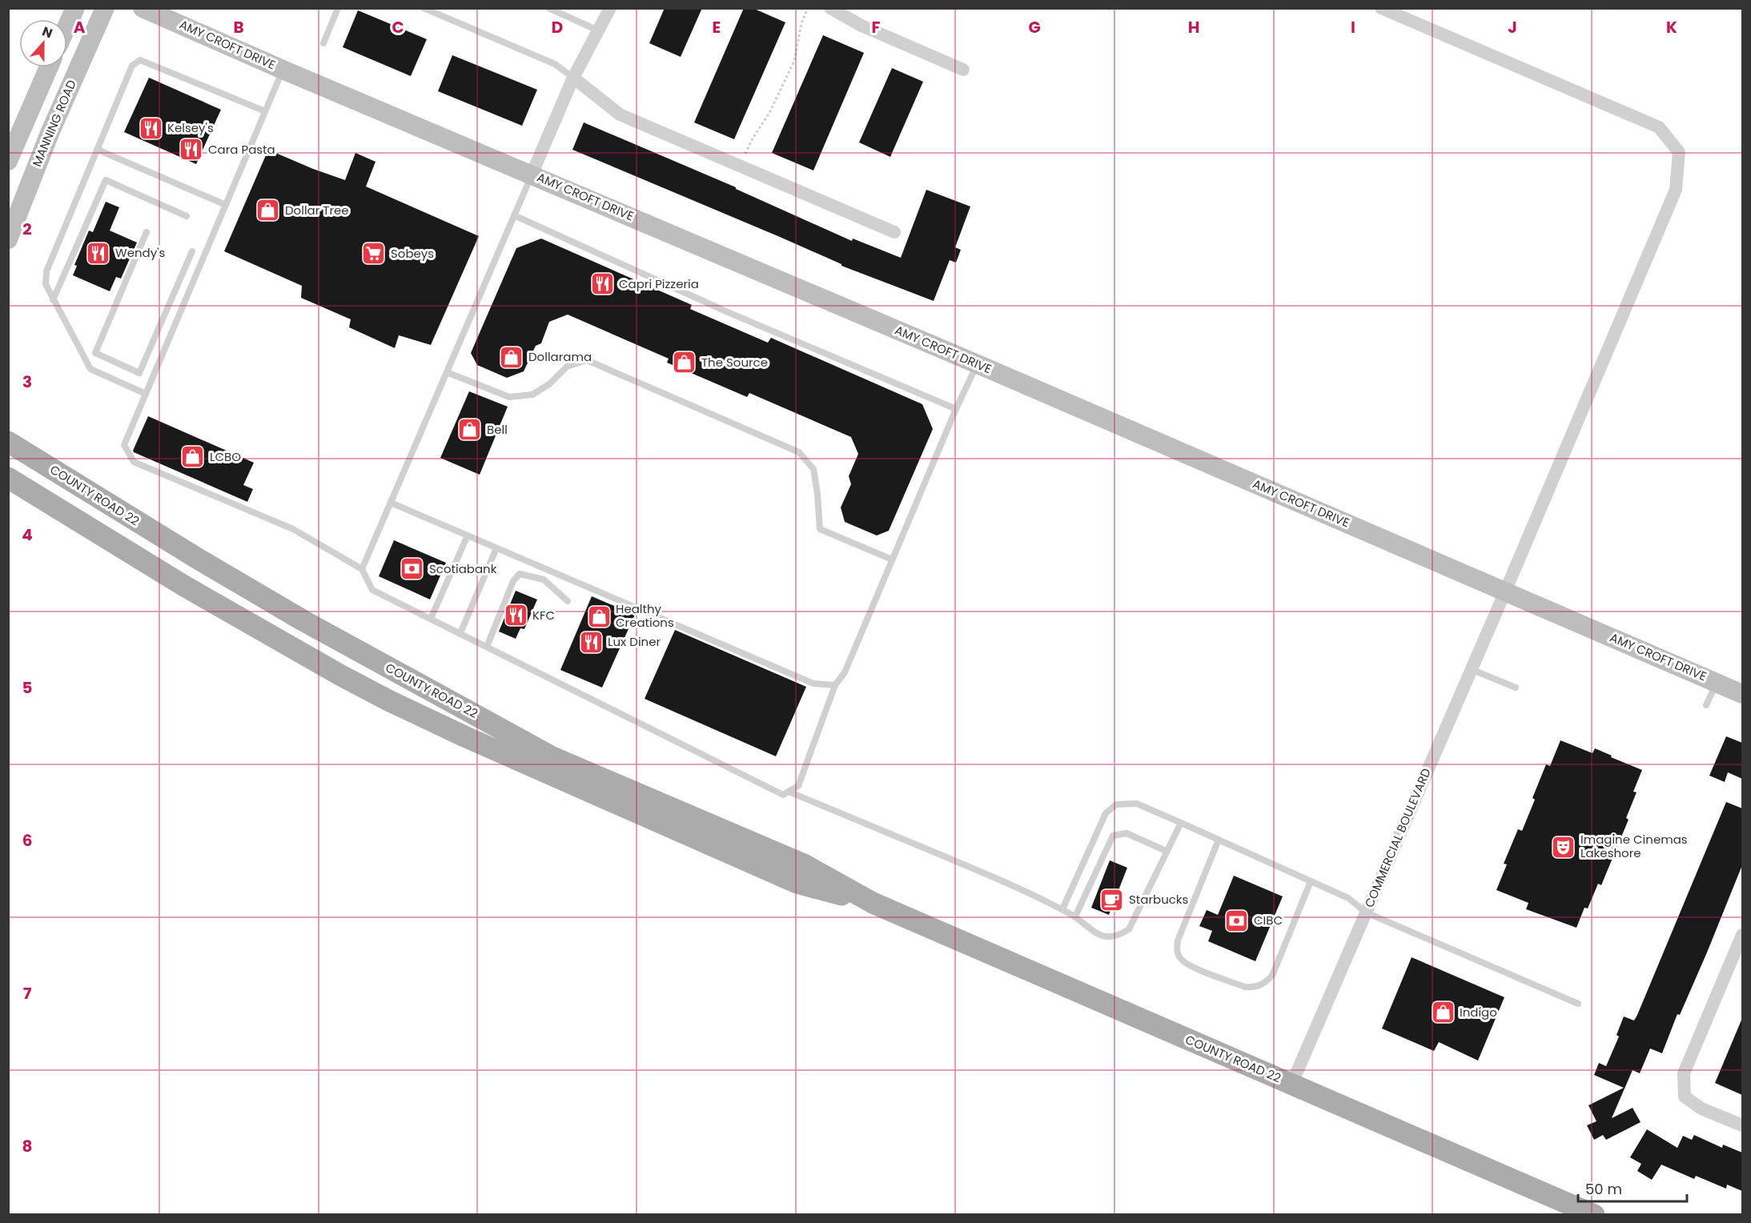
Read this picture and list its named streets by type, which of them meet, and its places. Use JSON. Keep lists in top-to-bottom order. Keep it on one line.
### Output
{"streets":{"main road":["COUNTY ROAD 22"],"street":["AMY CROFT DRIVE","MANNING ROAD","COMMERCIAL BOULEVARD"]},"crossings":[["AMY CROFT DRIVE","COMMERCIAL BOULEVARD"],["COUNTY ROAD 22","COMMERCIAL BOULEVARD"]],"places":{"restaurant":["Kelsey's","Cara Pasta","Wendy's","Capri Pizzeria","KFC","Lux Diner"],"shop":["Dollar Tree","Dollarama","The Source","Bell","LCBO","Healthy Creations","Indigo"],"supermarket":["Sobeys"],"bank":["Scotiabank","CIBC"],"theatre":["Imagine Cinemas Lakeshore"],"cafe":["Starbucks"]},"scale_bar":"50 m","north":"top","grid":{"columns":["A","B","C","D","E","F","G","H","I","J","K"],"rows":["2","3","4","5","6","7","8"]}}
